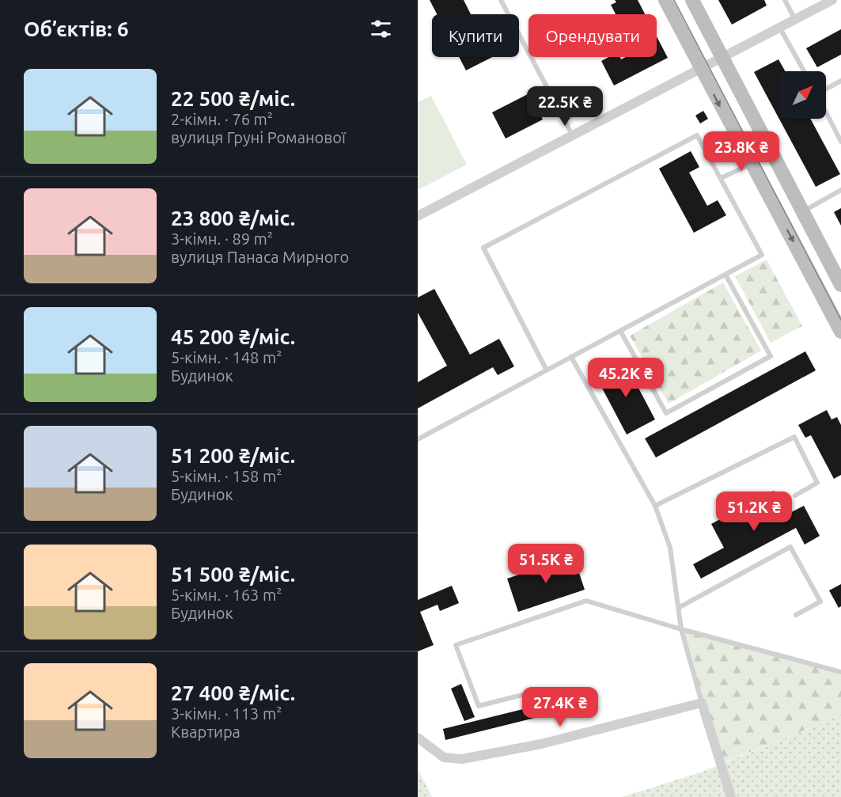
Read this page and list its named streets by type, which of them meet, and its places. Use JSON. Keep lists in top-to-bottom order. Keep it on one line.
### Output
{"north":"top right","page":{"heading":"Об’єктів: 6","chip":["Купити","Орендувати"],"list":[{"name":"22 500 ₴/міс.","note":"2-кімн. · 76 m² · вулиця Груні Романової"},{"name":"23 800 ₴/міс.","note":"3-кімн. · 89 m² · вулиця Панаса Мирного"},{"name":"45 200 ₴/міс.","note":"5-кімн. · 148 m² · Будинок"},{"name":"51 200 ₴/міс.","note":"5-кімн. · 158 m² · Будинок"},{"name":"51 500 ₴/міс.","note":"5-кімн. · 163 m² · Будинок"},{"name":"27 400 ₴/міс.","note":"3-кімн. · 113 m² · Квартира"}],"price":["22.5K ₴","23.8K ₴","45.2K ₴","51.2K ₴","51.5K ₴","27.4K ₴"]}}
